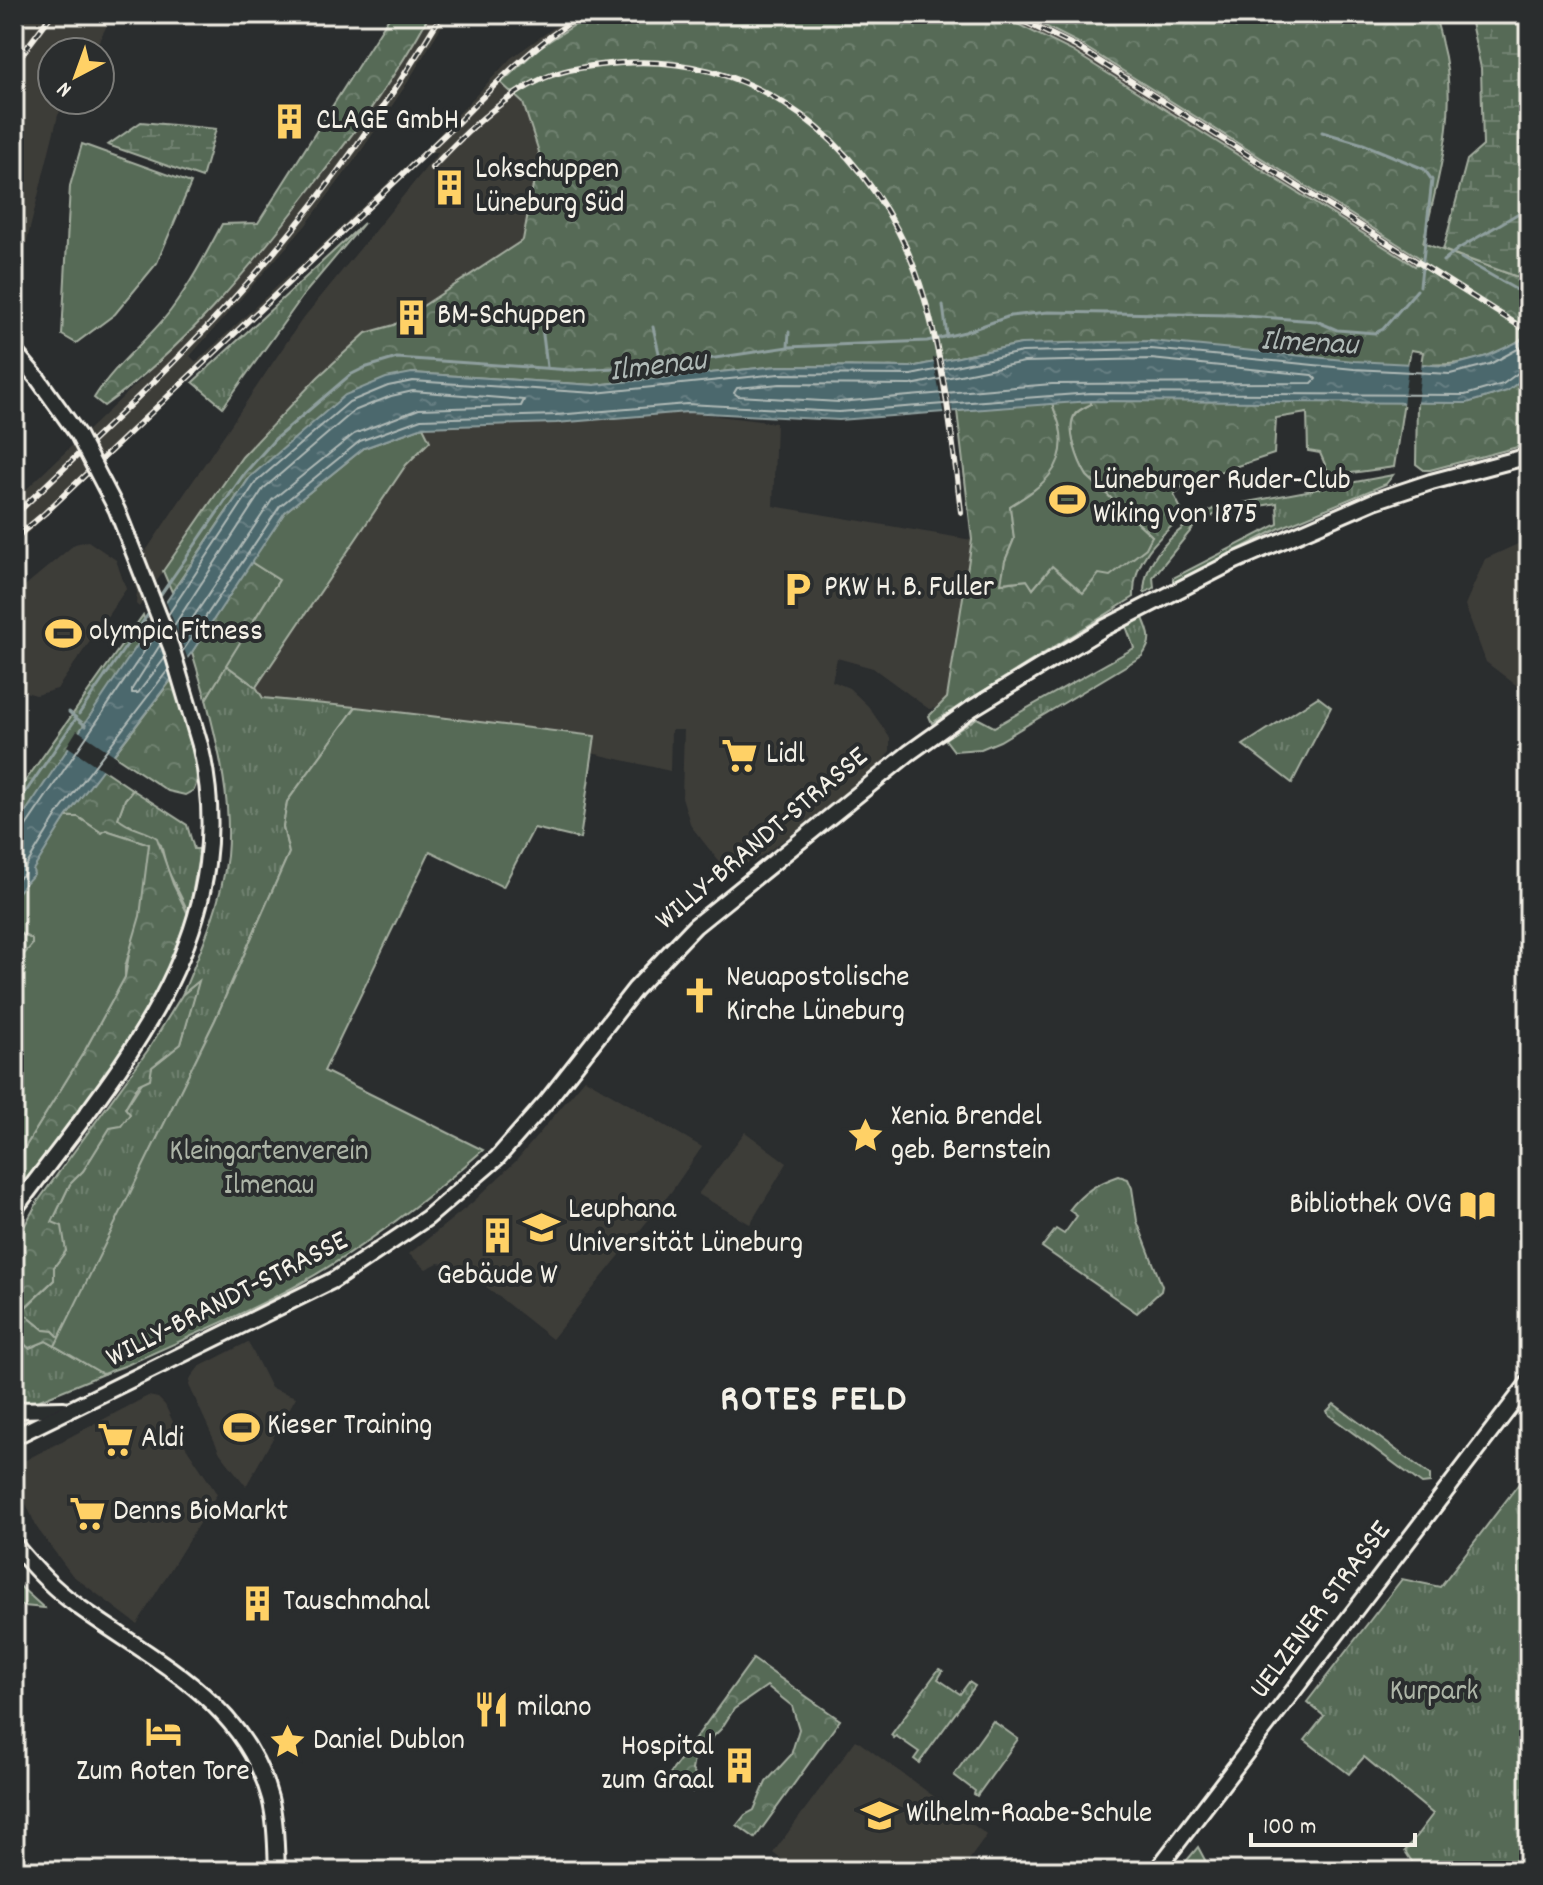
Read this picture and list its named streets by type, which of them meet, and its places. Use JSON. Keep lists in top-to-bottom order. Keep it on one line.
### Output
{"streets":{"main road":["WILLY-BRANDT-STRASSE","UELZENER STRASSE"]},"districts":["ROTES FELD"],"water":["Ilmenau"],"parks":["Kleingartenverein Ilmenau","Kurpark"],"places":{"building":["CLAGE GmbH","Lokschuppen Lüneburg Süd","BM-Schuppen","Gebäude W","Tauschmahal","Hospital zum Graal"],"sports":["Lüneburger Ruder-Club Wiking von 1875","olympic Fitness","Kieser Training"],"parking":["PKW H. B. Fuller"],"supermarket":["Lidl","Aldi","Denns BioMarkt"],"church":["Neuapostolische Kirche Lüneburg"],"place":["Xenia Brendel geb. Bernstein","Daniel Dublon"],"library":["Bibliothek OVG"],"school or university":["Leuphana Universität Lüneburg","Wilhelm-Raabe-Schule"],"restaurant":["milano"],"hotel":["Zum Roten Tore"]},"scale_bar":"100 m","north":"bottom left"}
